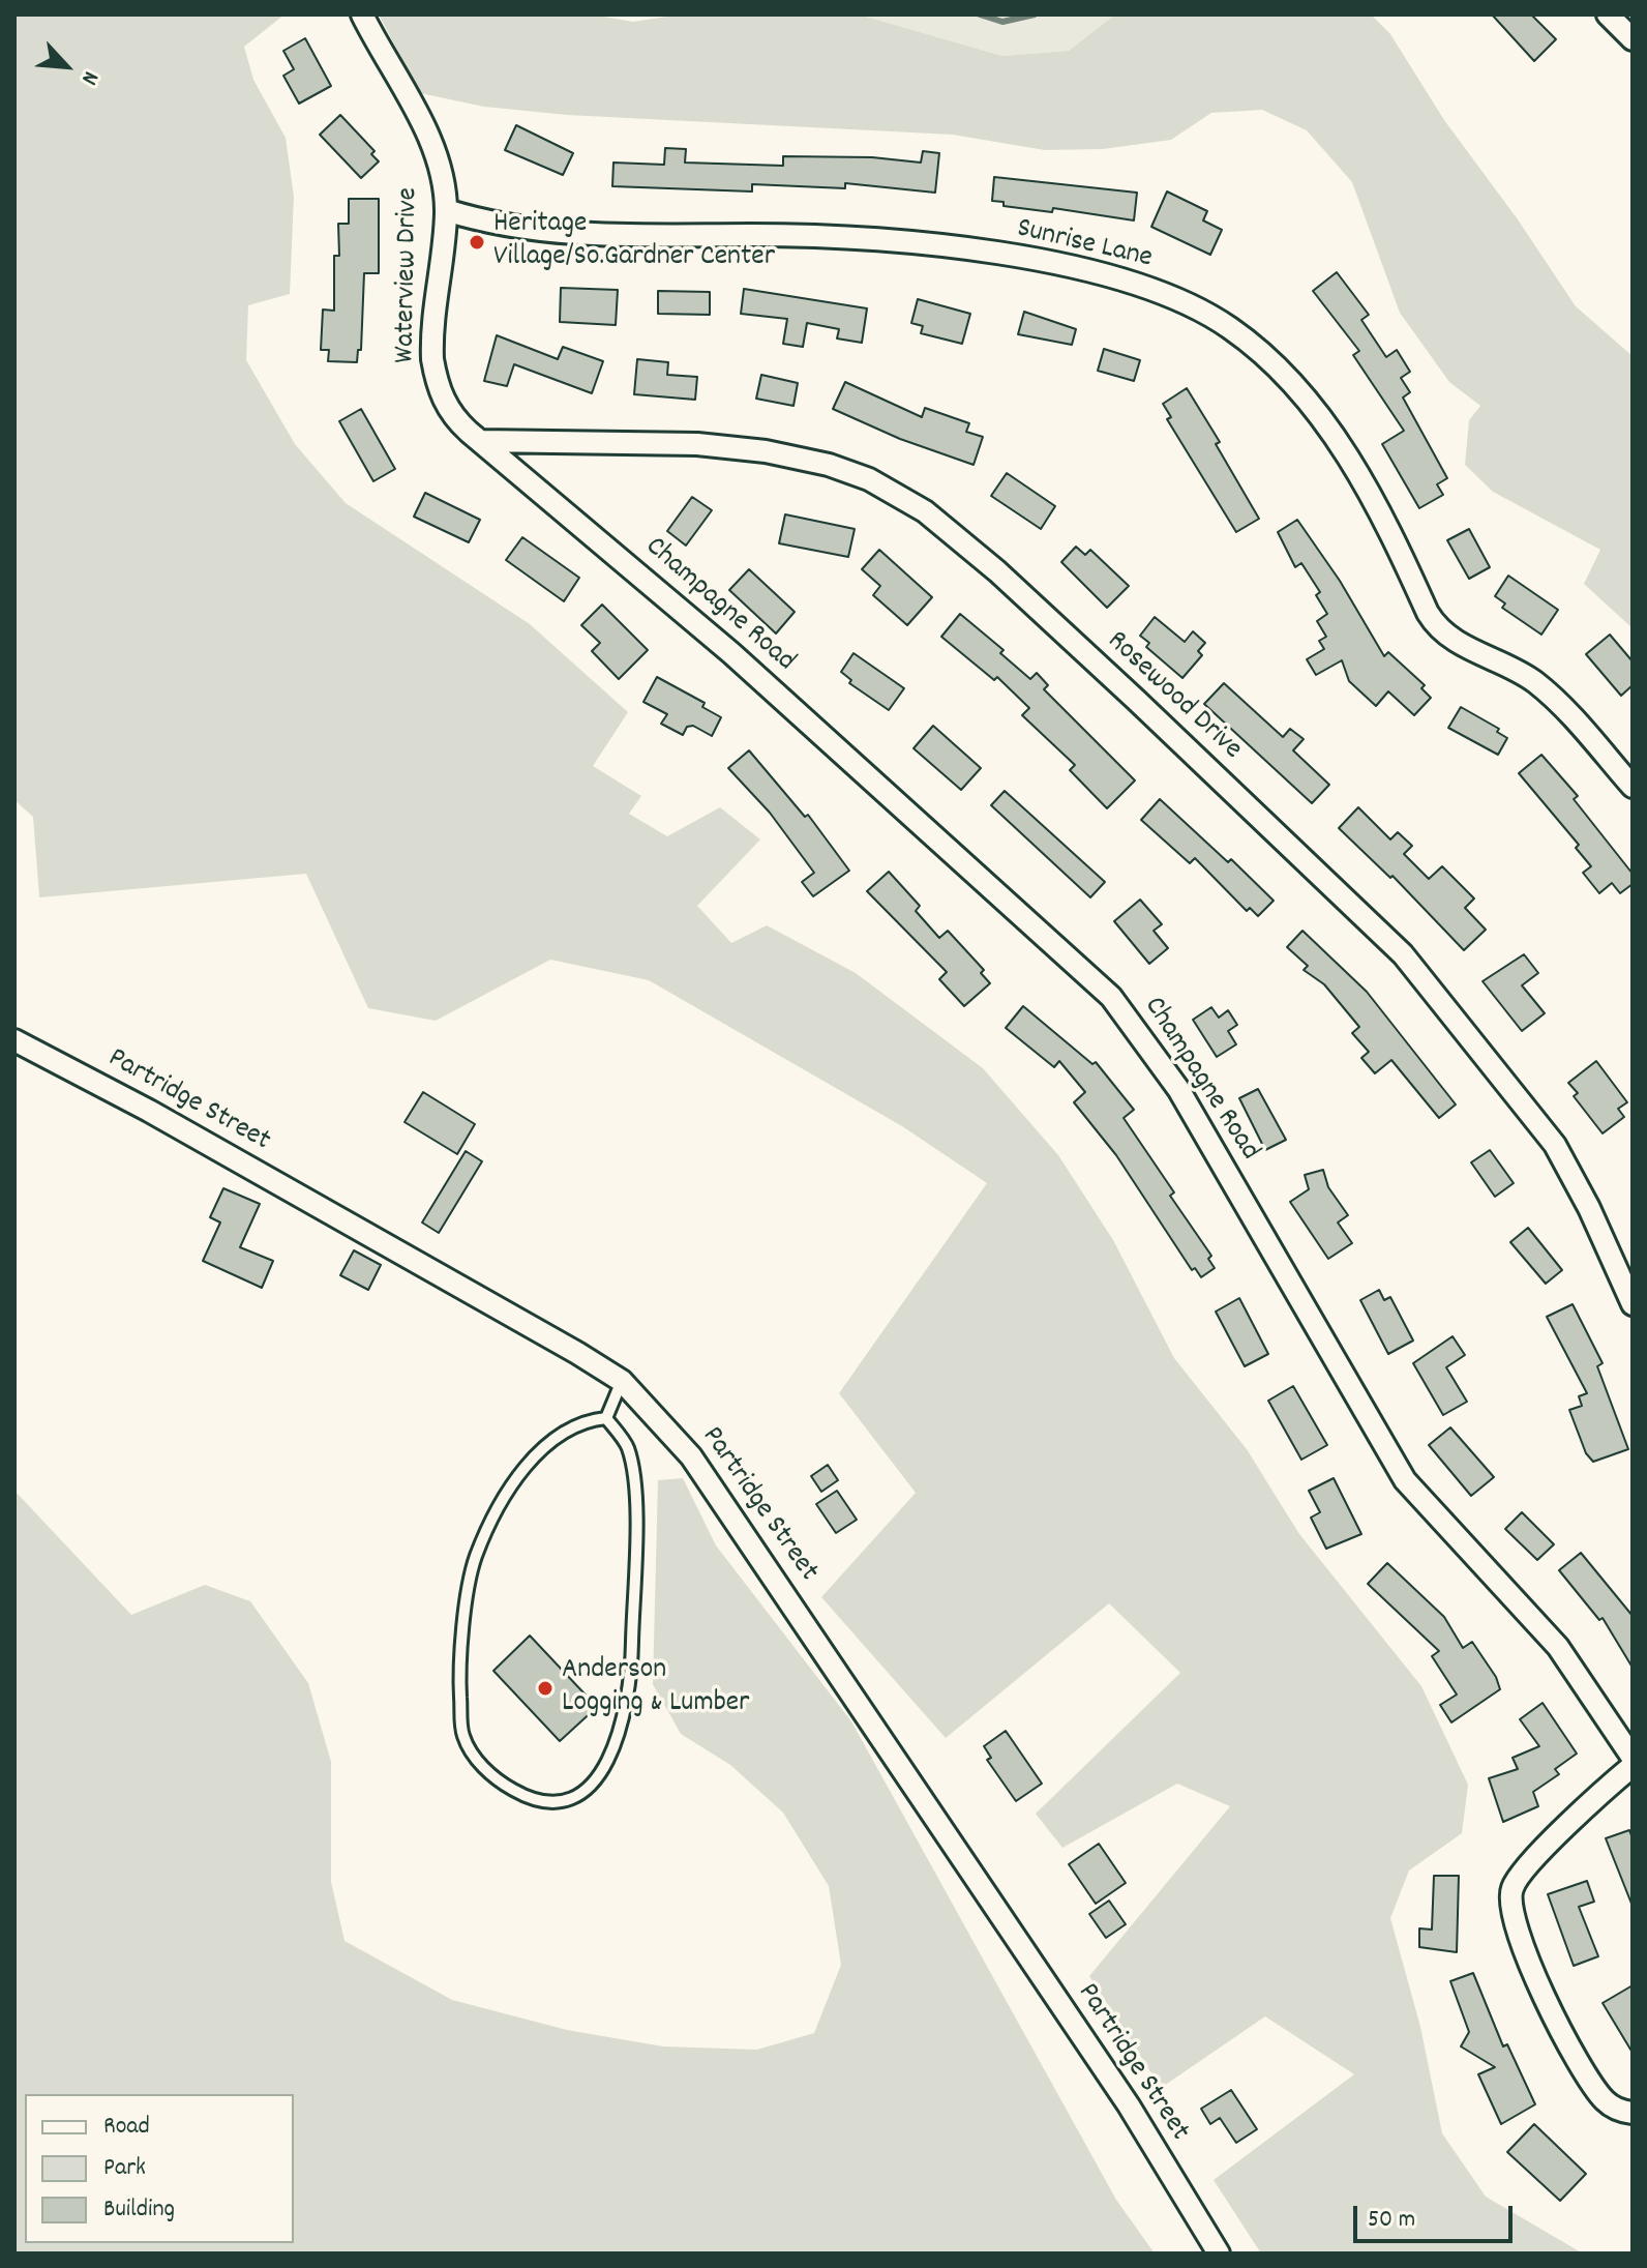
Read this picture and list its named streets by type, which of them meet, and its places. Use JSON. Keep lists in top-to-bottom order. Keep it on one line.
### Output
{"streets":{"street":["Sunrise Lane","Waterview Drive","Champagne Road","Rosewood Drive","Partridge Street"]},"crossings":[["Sunrise Lane","Waterview Drive"],["Waterview Drive","Champagne Road"],["Waterview Drive","Rosewood Drive"],["Champagne Road","Rosewood Drive"]],"places":["Heritage Village/So.Gardner Center","Anderson Logging & Lumber"],"legend":["Road","Park","Building"],"scale_bar":"50 m","north":"bottom right"}
